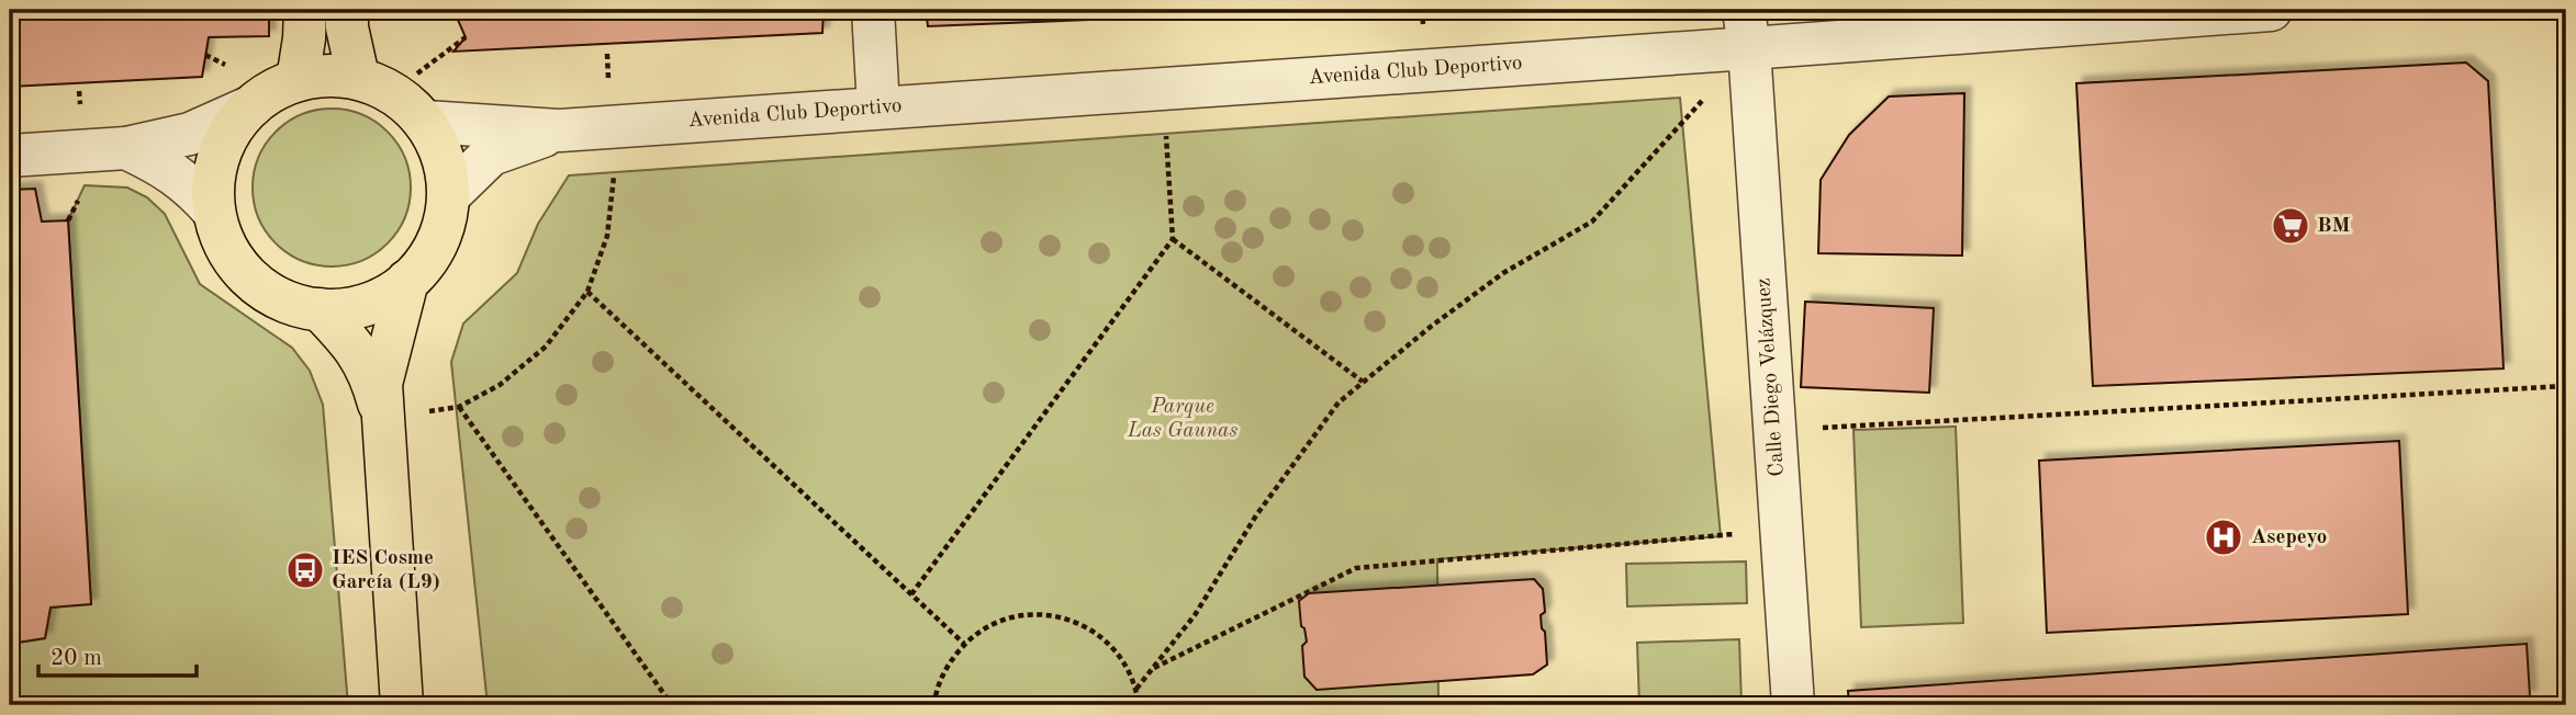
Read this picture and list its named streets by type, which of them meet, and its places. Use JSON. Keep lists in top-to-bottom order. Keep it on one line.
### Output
{"streets":{"street":["Avenida Club Deportivo","Calle Diego Velázquez"]},"crossings":[["Avenida Club Deportivo","Calle Diego Velázquez"]],"parks":["Parque Las Gaunas"],"places":{"supermarket":["BM"],"hospital":["Asepeyo"],"bus stop":["IES Cosme García (L9)"]},"scale_bar":"20 m"}
